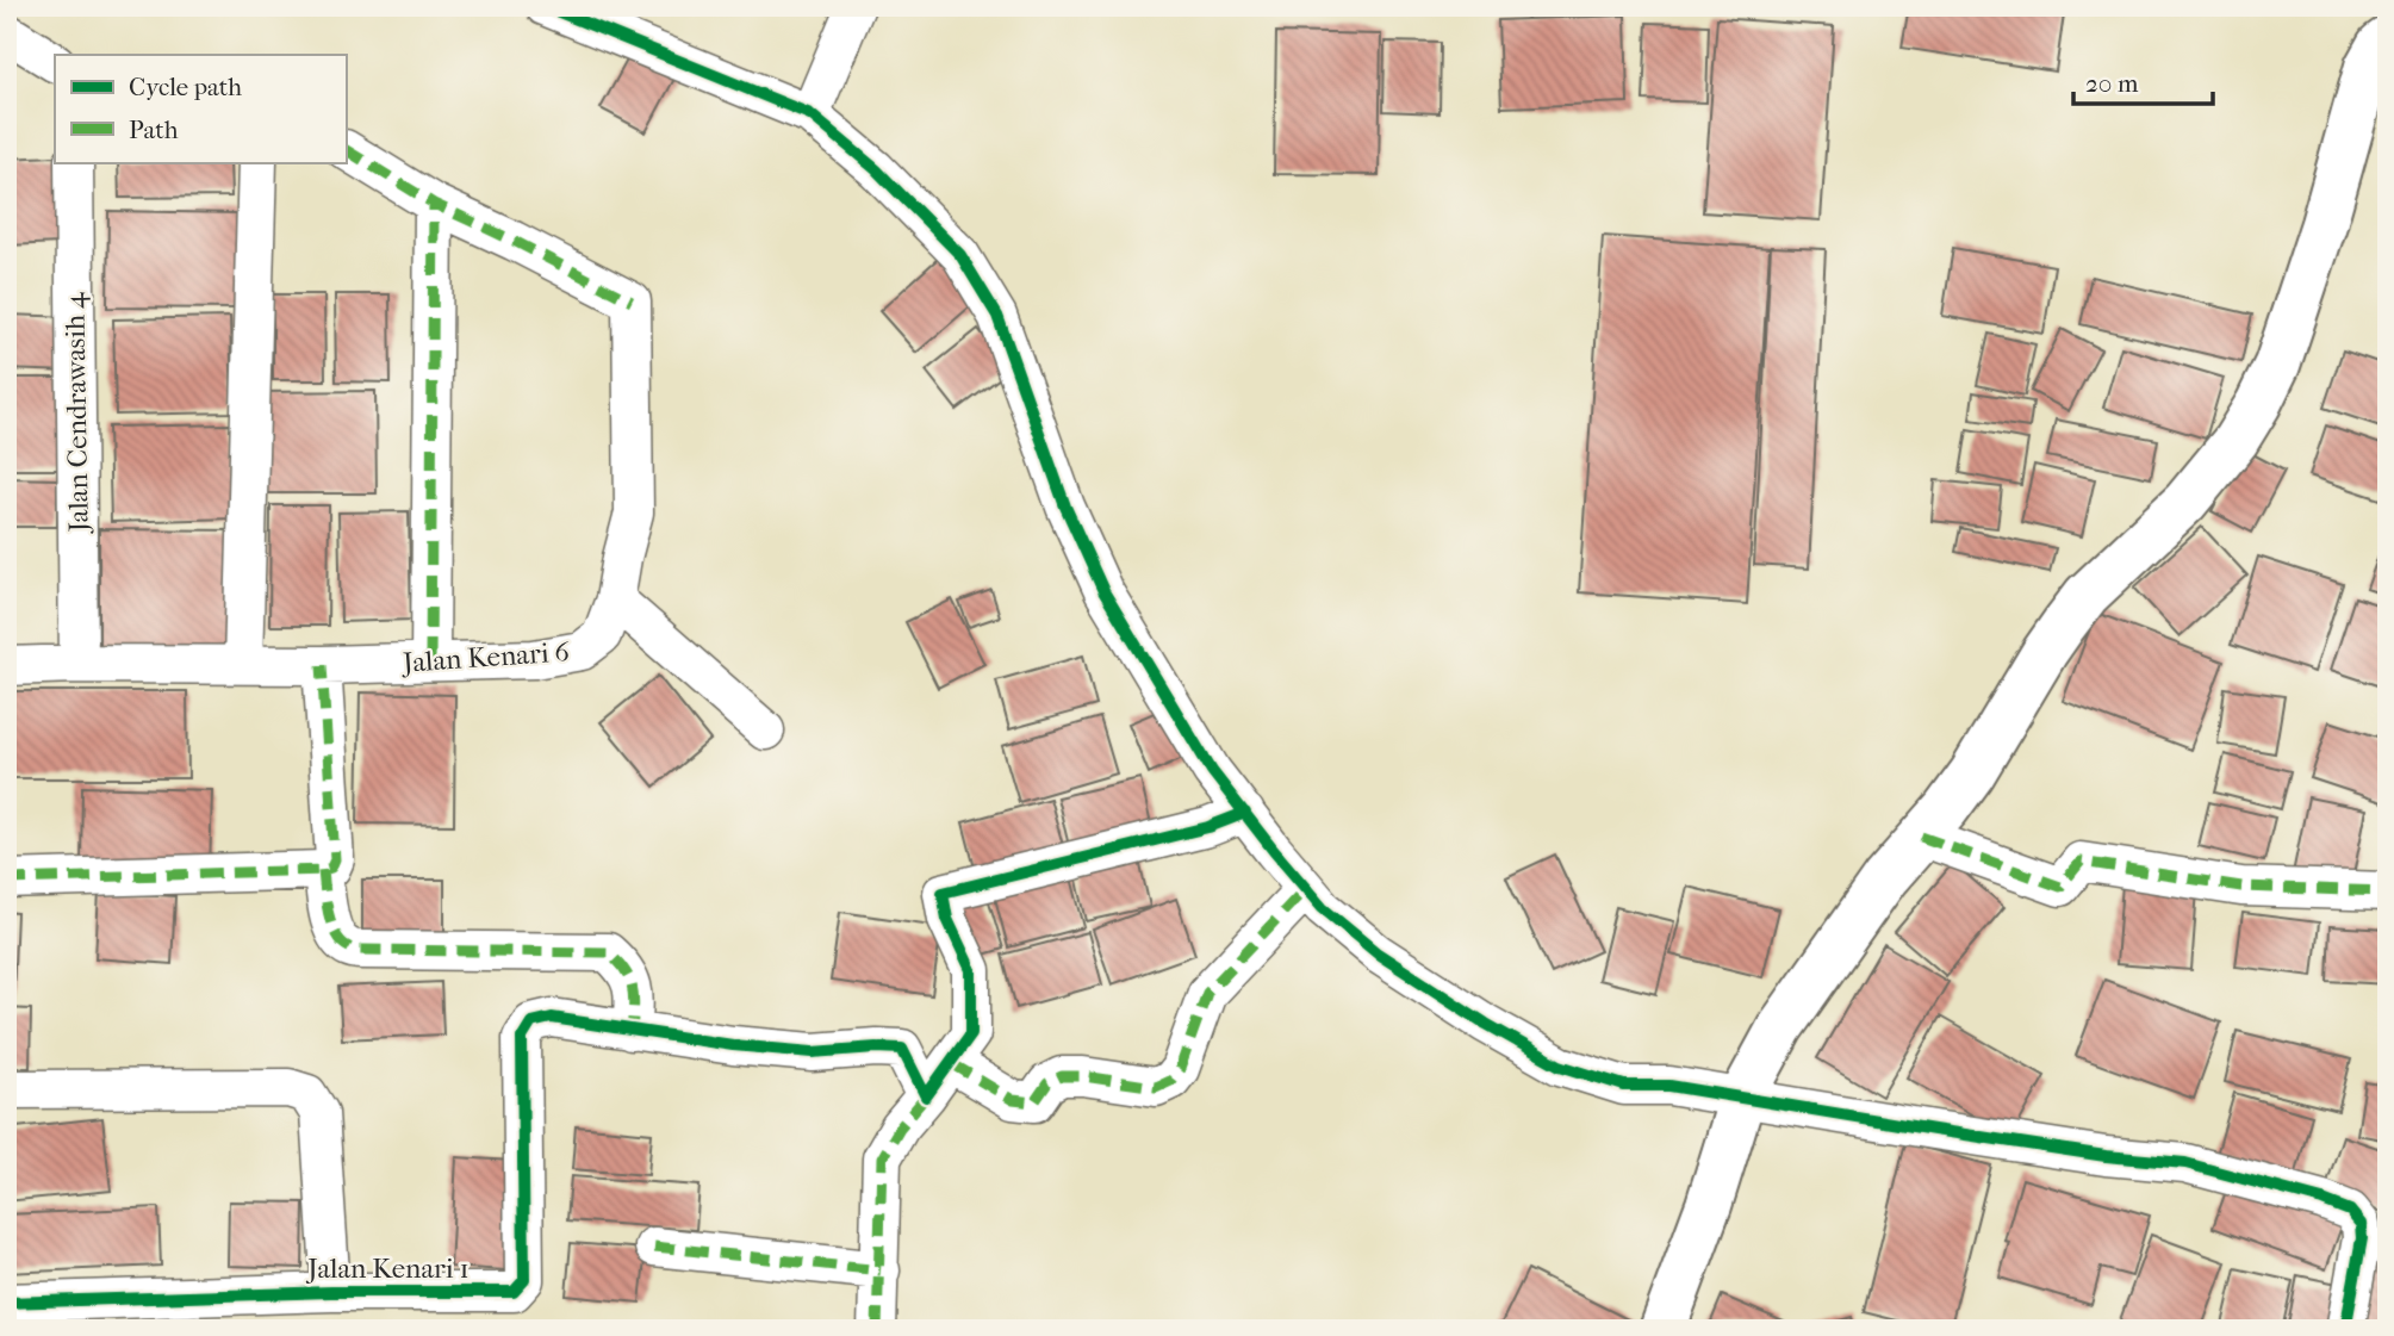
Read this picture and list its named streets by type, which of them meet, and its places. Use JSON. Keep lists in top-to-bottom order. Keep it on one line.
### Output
{"streets":{"street":["Jalan Cendrawasih 4","Jalan Kenari 6","Jalan Kenari 1"]},"crossings":[["Jalan Cendrawasih 4","Jalan Kenari 6"]],"legend":["Cycle path","Path"],"scale_bar":"20 m"}
